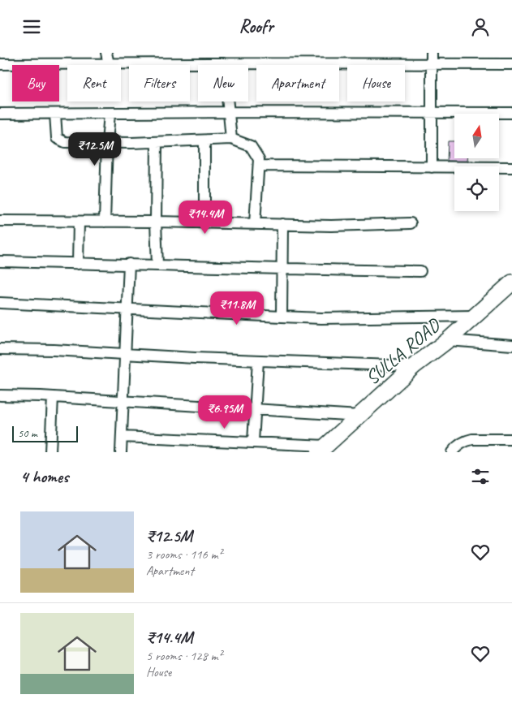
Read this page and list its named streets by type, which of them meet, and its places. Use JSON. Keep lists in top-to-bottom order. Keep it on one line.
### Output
{"streets":{"main road":["SULLA ROAD"]},"scale_bar":"50 m","north":"top","page":{"header":"Roofr","chip":["Buy","Rent","Filters","New","Apartment","House"],"price":["₹12.5M","₹14.4M","₹11.8M","₹6.95M"],"scale":"50 m","heading":"4 homes","list":[{"name":"₹12.5M","note":"3 rooms · 116 m² · Apartment"},{"name":"₹14.4M","note":"5 rooms · 128 m² · House"}]}}
